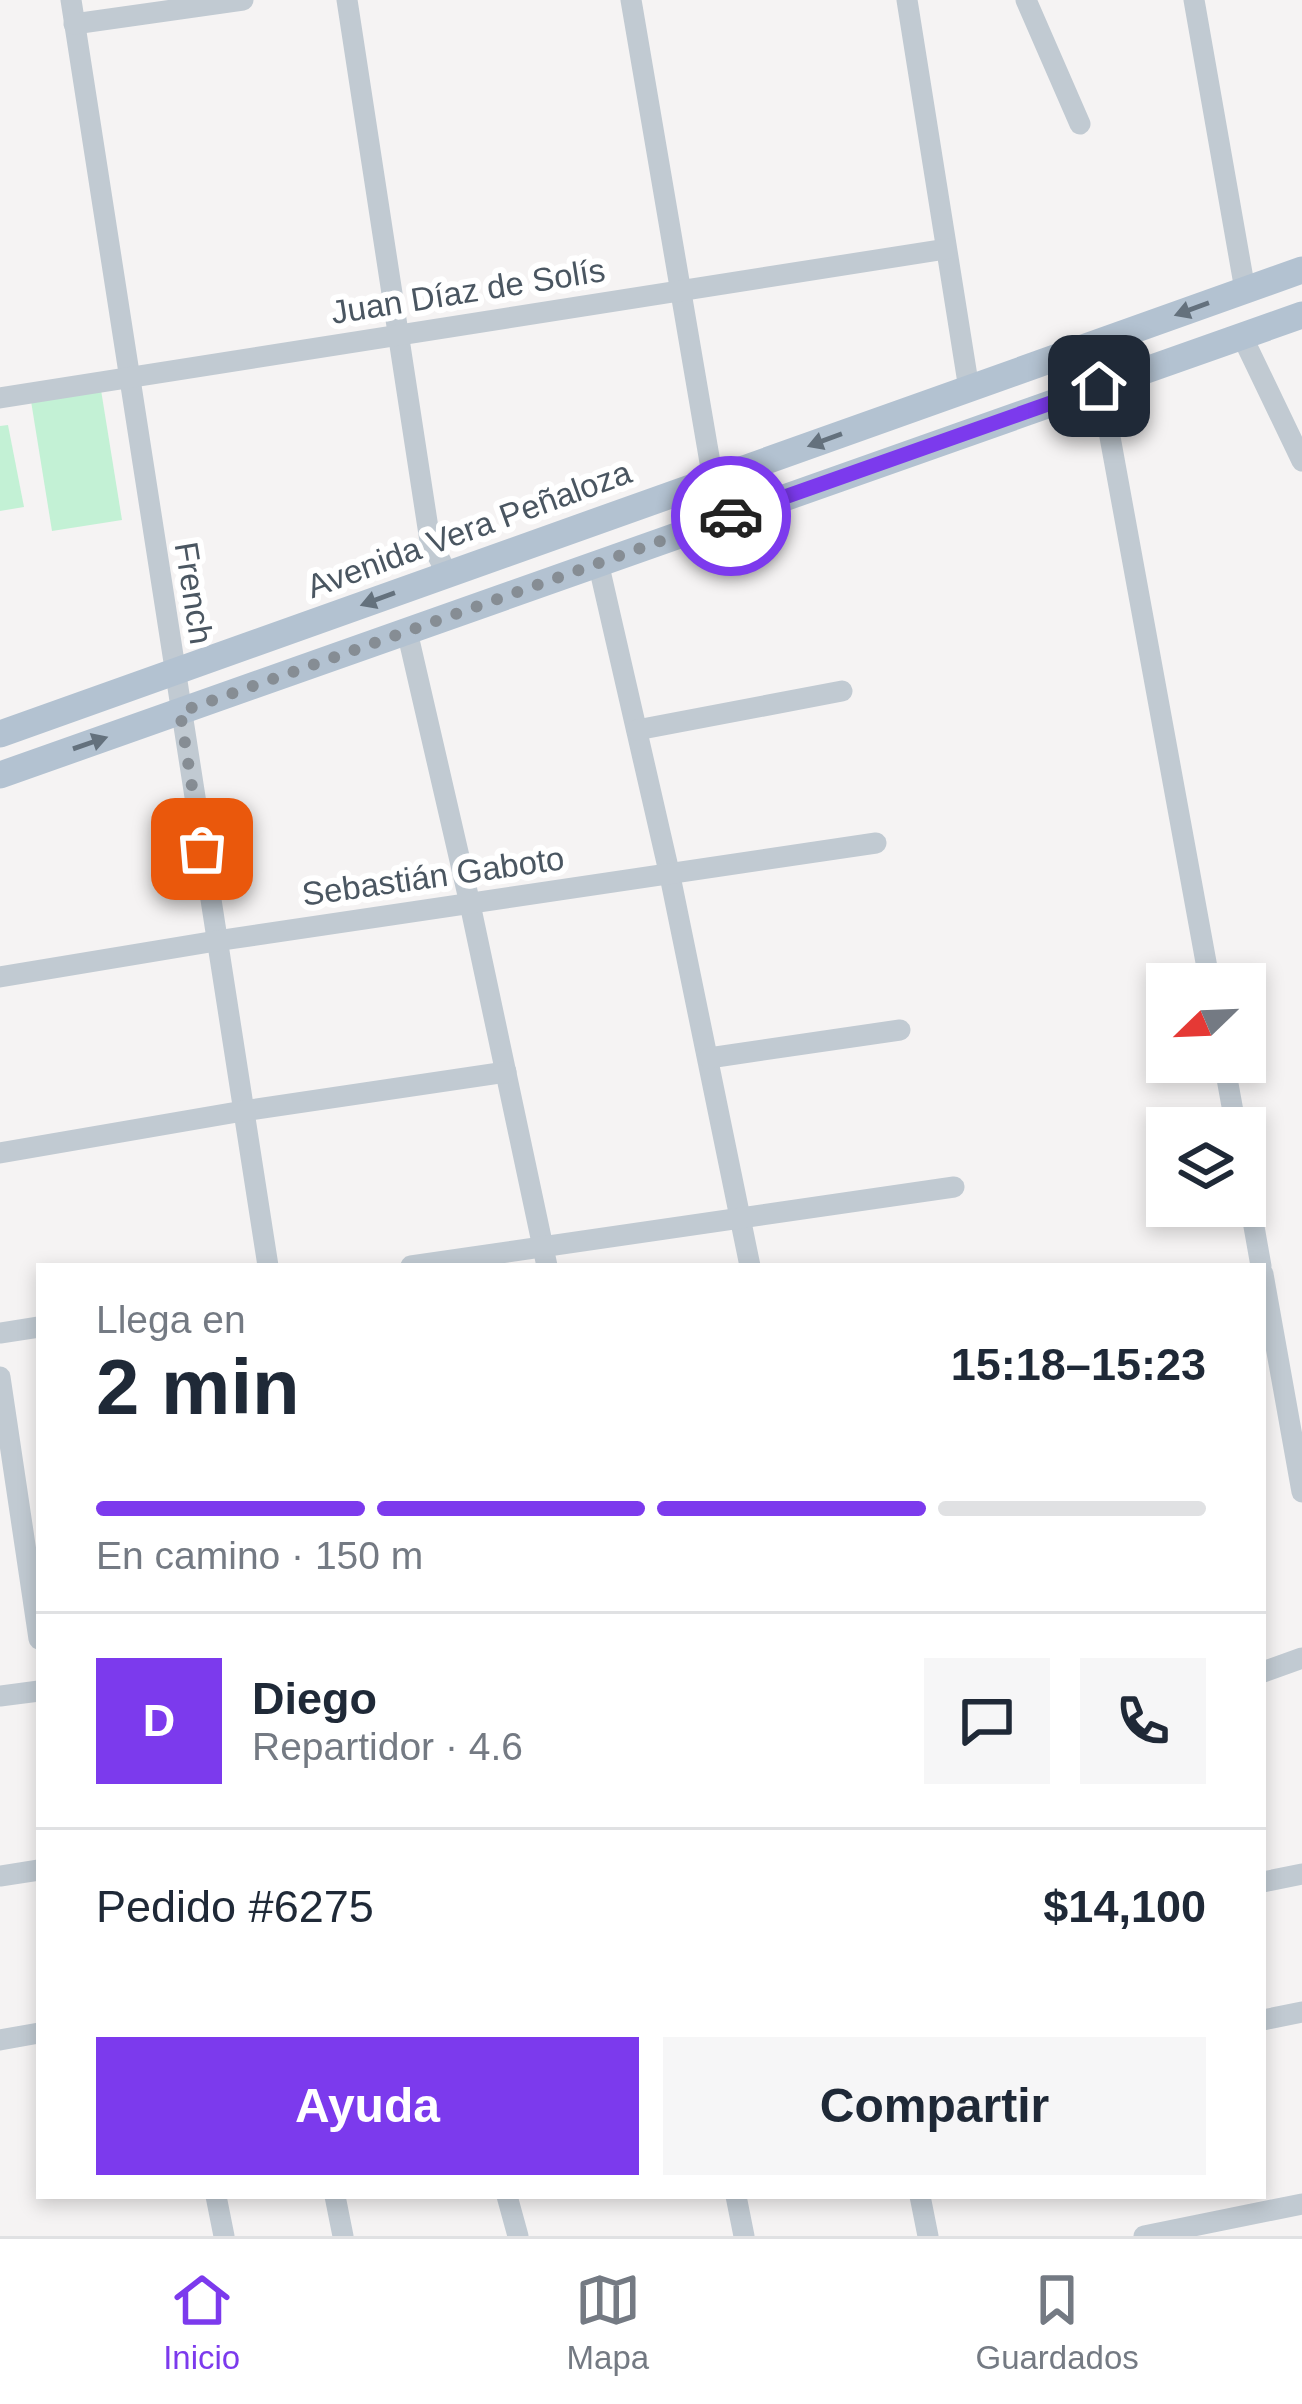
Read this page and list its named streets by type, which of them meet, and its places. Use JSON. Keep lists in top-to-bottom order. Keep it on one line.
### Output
{"streets":{"main road":["Avenida Vera Peñaloza"],"street":["Juan Díaz de Solís","French","Sebastián Gaboto"]},"crossings":[["Juan Díaz de Solís","French"],["Avenida Vera Peñaloza","French"],["French","Sebastián Gaboto"]],"north":"bottom left","page":{"heading":["2 min","Llega en","15:18–15:23"],"panel":["Diego","Repartidor · 4.6","Pedido #6275","$14,100"],"bar":"En camino · 150 m","round":"D","buttons":["Ayuda","Compartir"],"tabs":["Inicio","Mapa","Guardados"]}}
